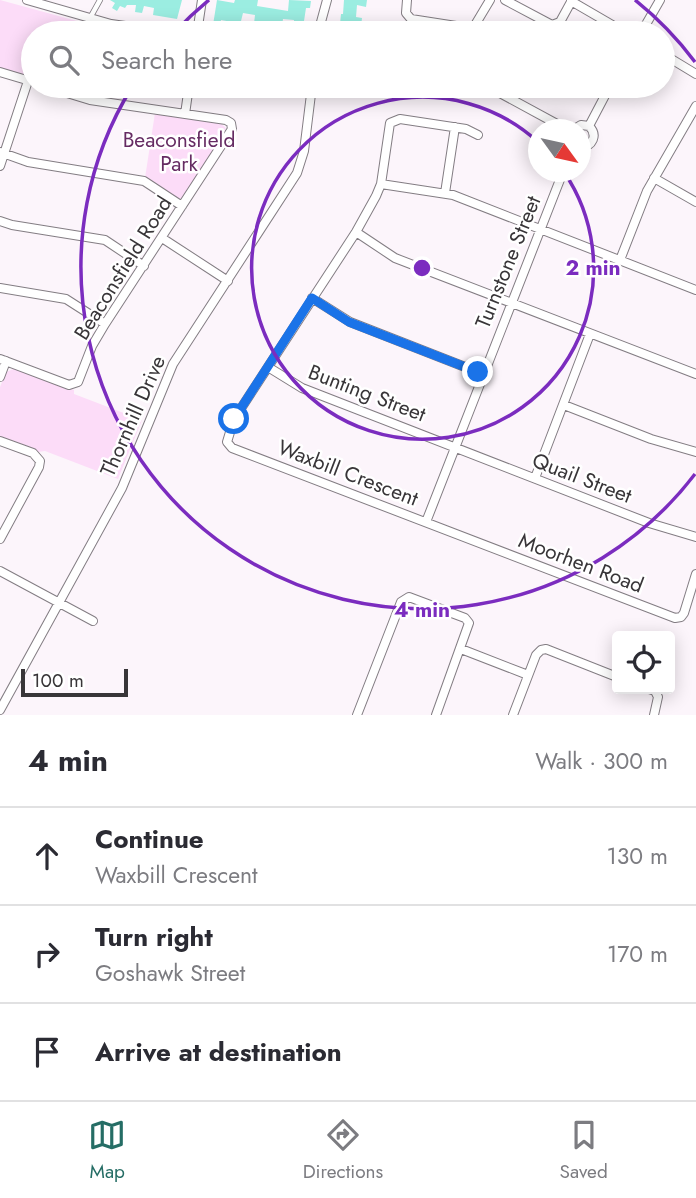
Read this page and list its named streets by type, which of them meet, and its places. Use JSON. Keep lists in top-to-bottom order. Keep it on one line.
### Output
{"streets":{"street":["Turnstone Street","Beaconsfield Road","Bunting Street","Thornhill Drive","Waxbill Crescent","Quail Street","Moorhen Road"]},"crossings":[["Turnstone Street","Bunting Street"],["Turnstone Street","Waxbill Crescent"],["Turnstone Street","Quail Street"],["Turnstone Street","Moorhen Road"],["Bunting Street","Waxbill Crescent"],["Bunting Street","Quail Street"],["Waxbill Crescent","Moorhen Road"]],"parks":["Beaconsfield Park"],"scale_bar":"100 m","north":"bottom right","page":{"search":"Search here","scale":"100 m","heading":["4 min","Walk · 300 m"],"list":[["Continue","Waxbill Crescent","130 m"],["Turn right","Goshawk Street","170 m"],"Arrive at destination"],"nav":["Map","Directions","Saved"]},"rings":["2 min","4 min"]}
